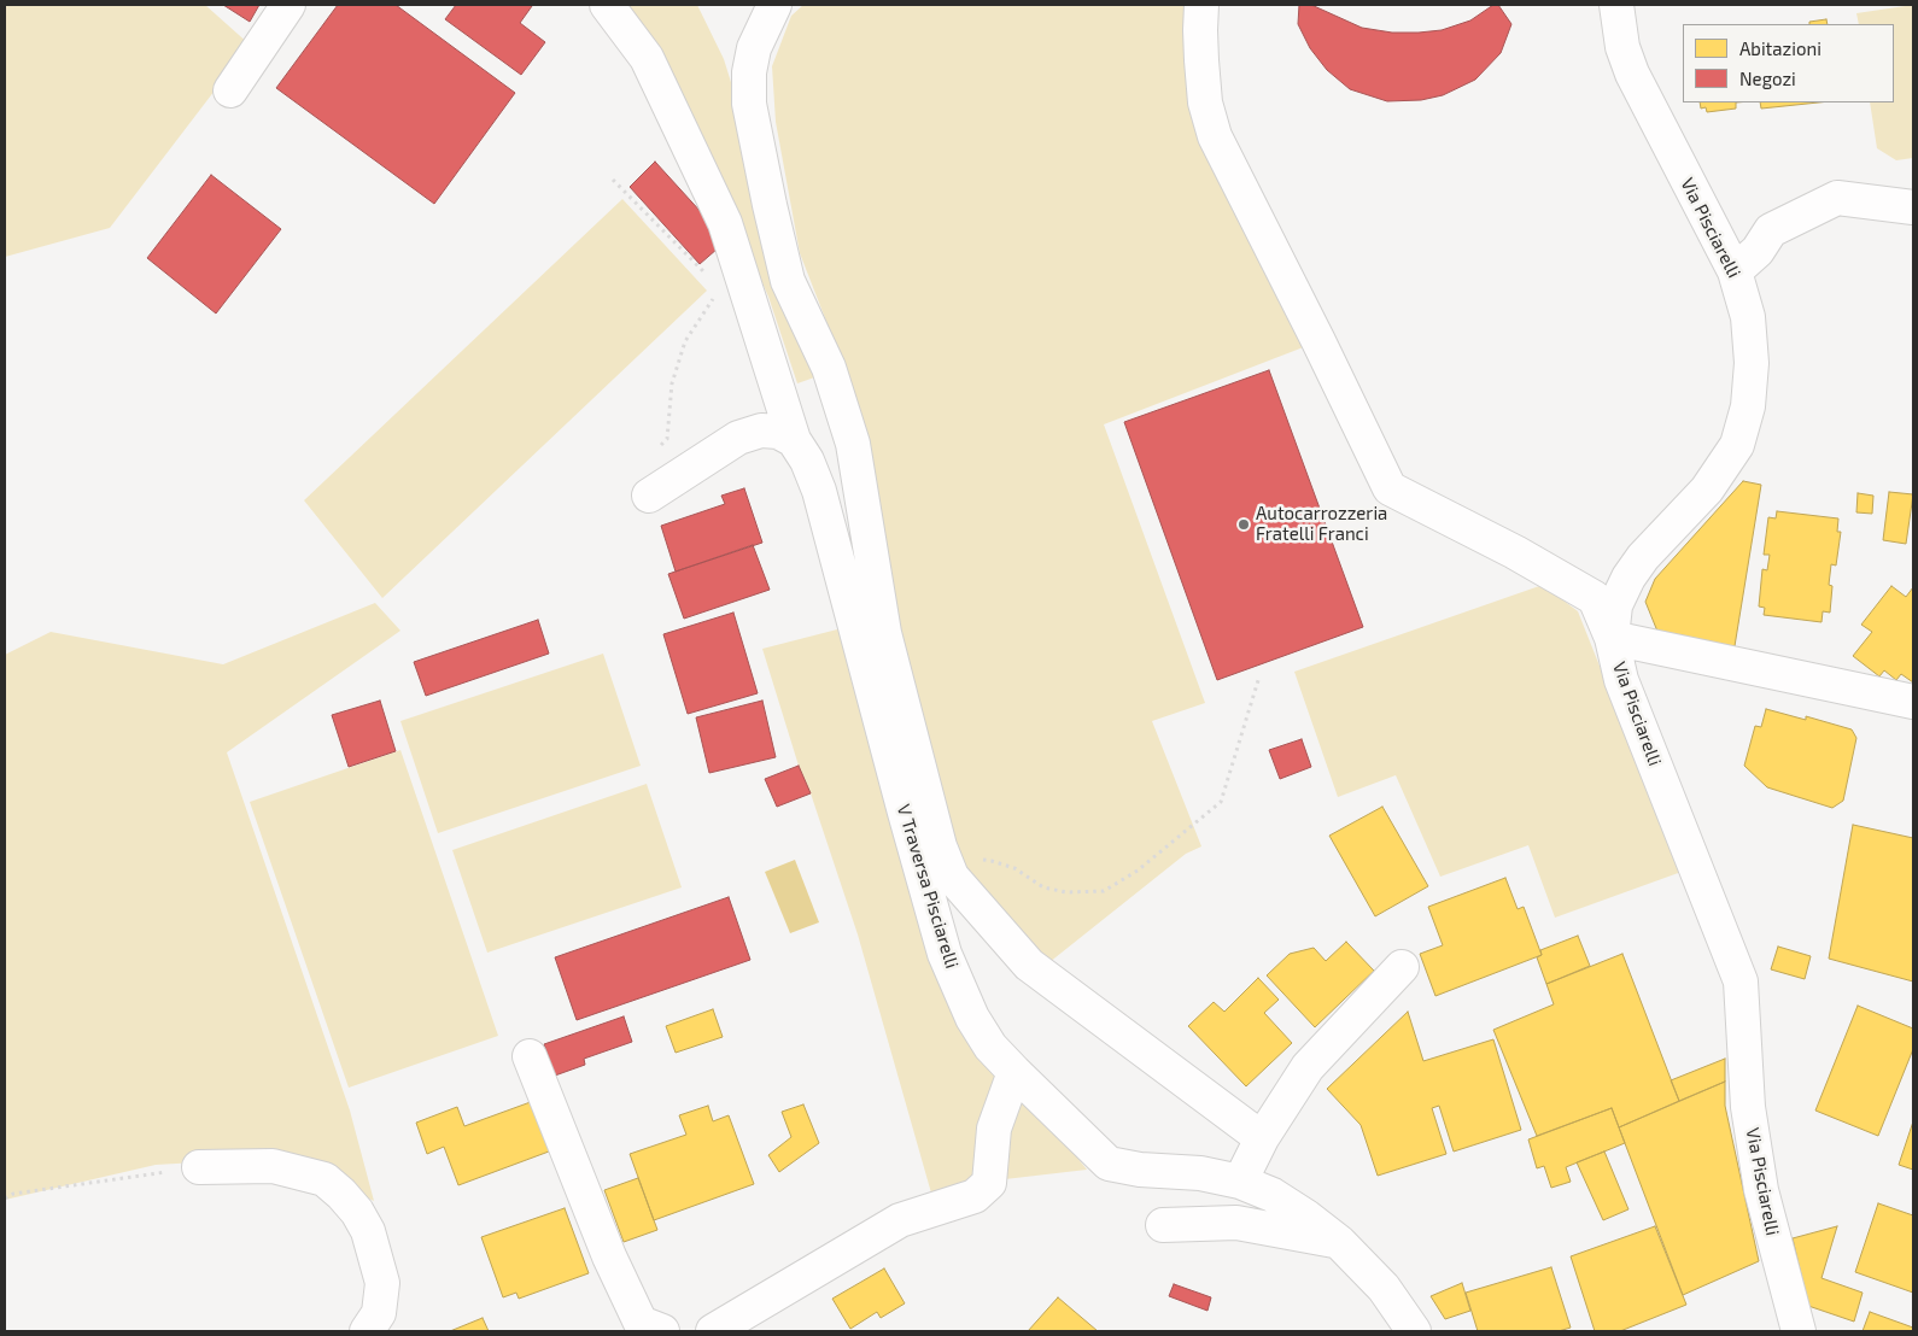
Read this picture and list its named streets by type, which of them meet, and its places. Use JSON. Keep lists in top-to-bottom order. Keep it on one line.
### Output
{"streets":{"street":["Via Pisciarelli","V Traversa Pisciarelli"]},"places":["Autocarrozzeria Fratelli Franci"],"legend":["Abitazioni","Negozi"]}
